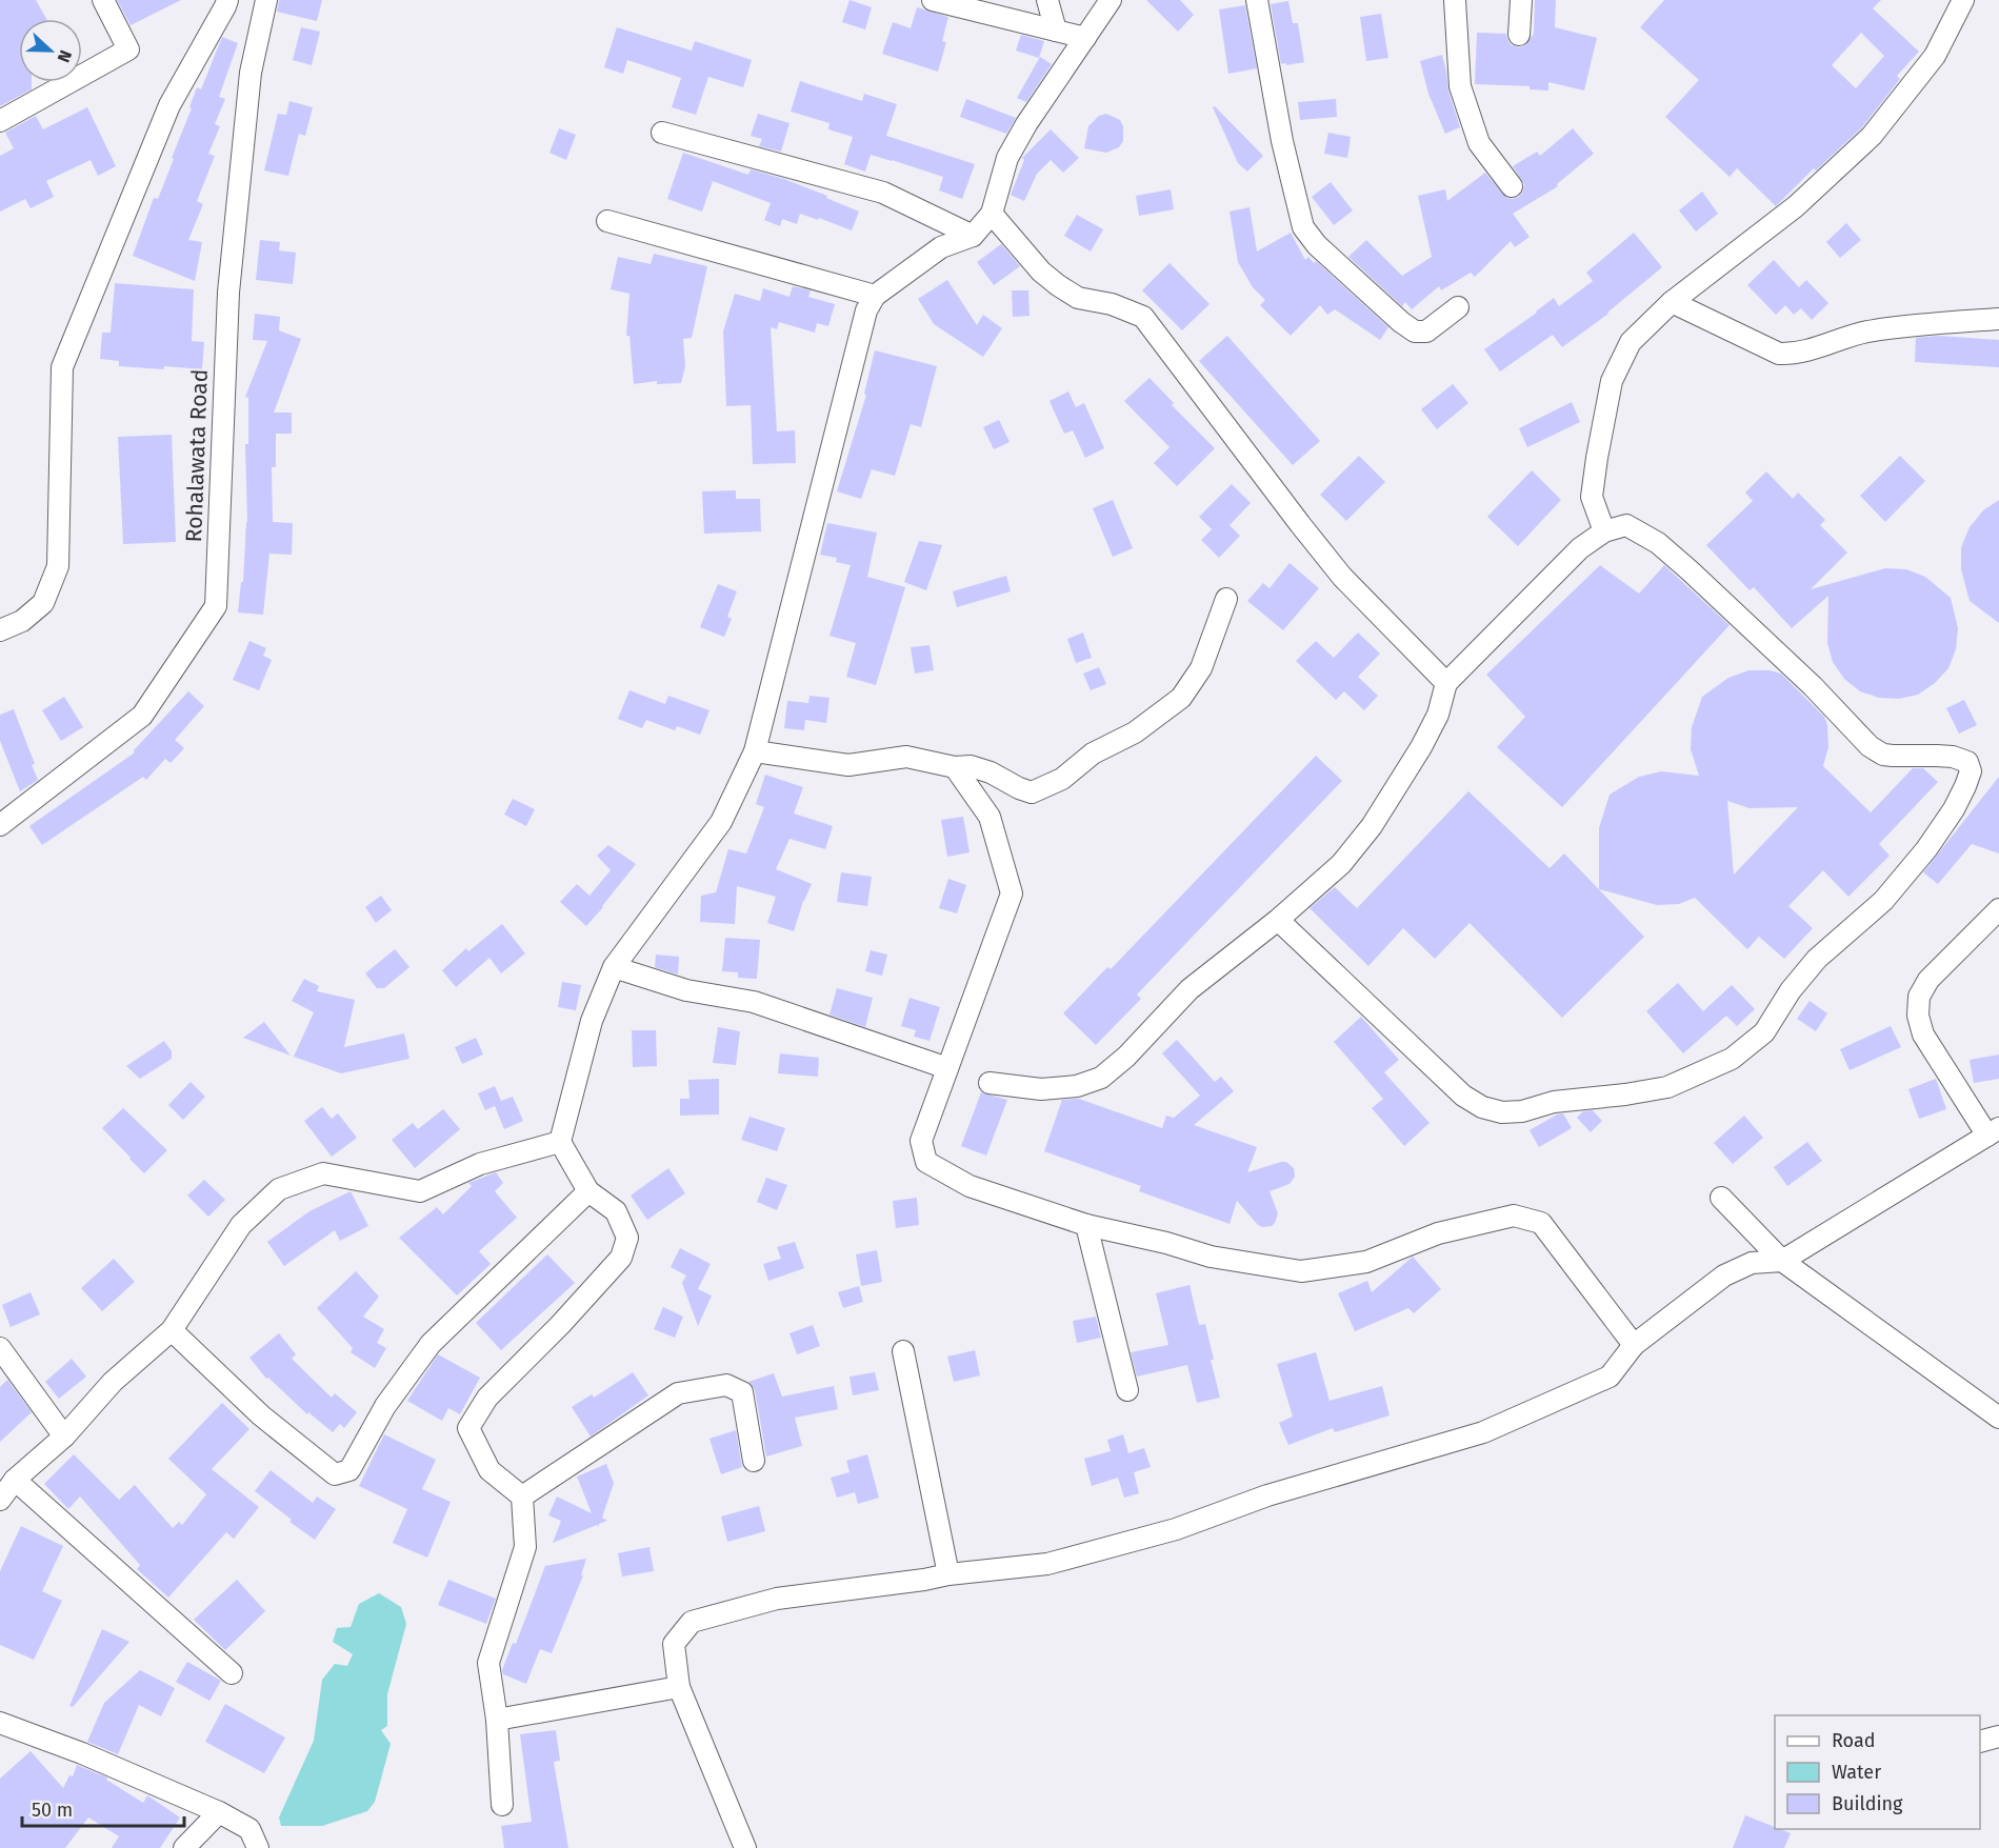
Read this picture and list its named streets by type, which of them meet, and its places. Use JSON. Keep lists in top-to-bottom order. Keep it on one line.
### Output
{"streets":{"street":["Rohalawata Road"]},"legend":["Road","Water","Building"],"scale_bar":"50 m","north":"right"}
